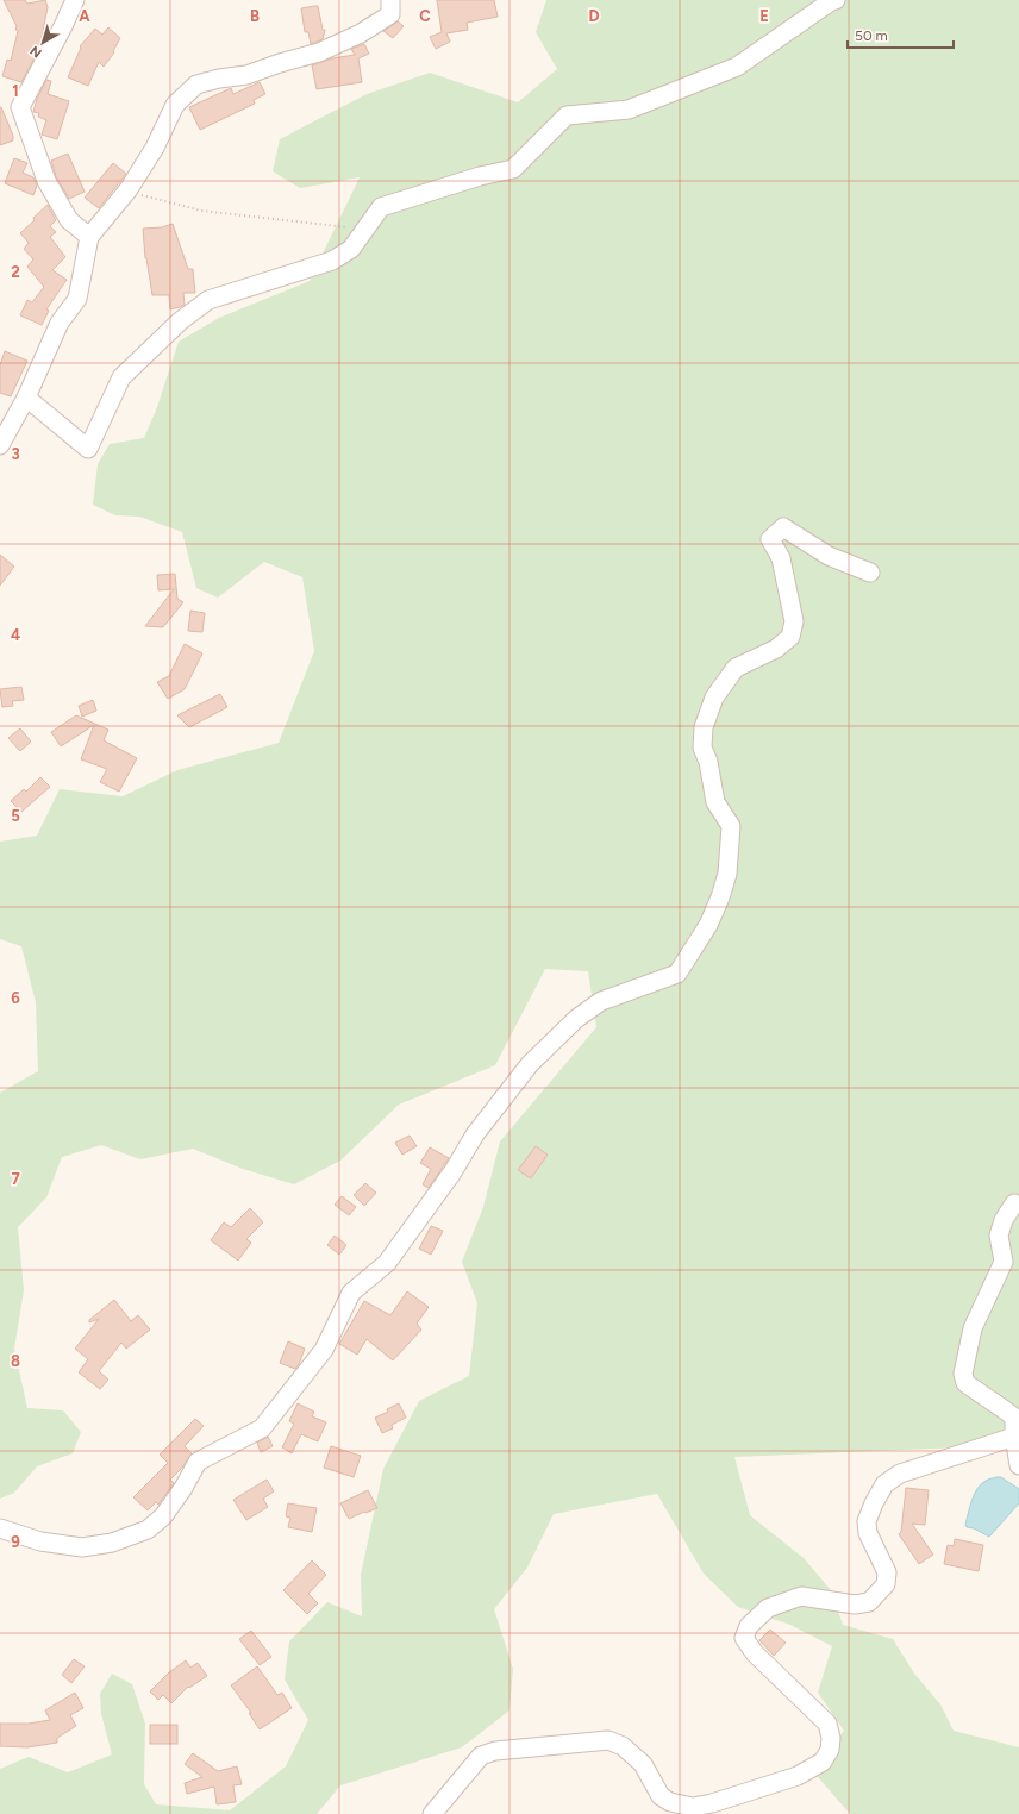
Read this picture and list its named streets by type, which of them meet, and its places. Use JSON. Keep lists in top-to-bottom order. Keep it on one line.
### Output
{"scale_bar":"50 m","north":"bottom left","grid":{"columns":["A","B","C","D","E"],"rows":["1","2","3","4","5","6","7","8","9"]}}
